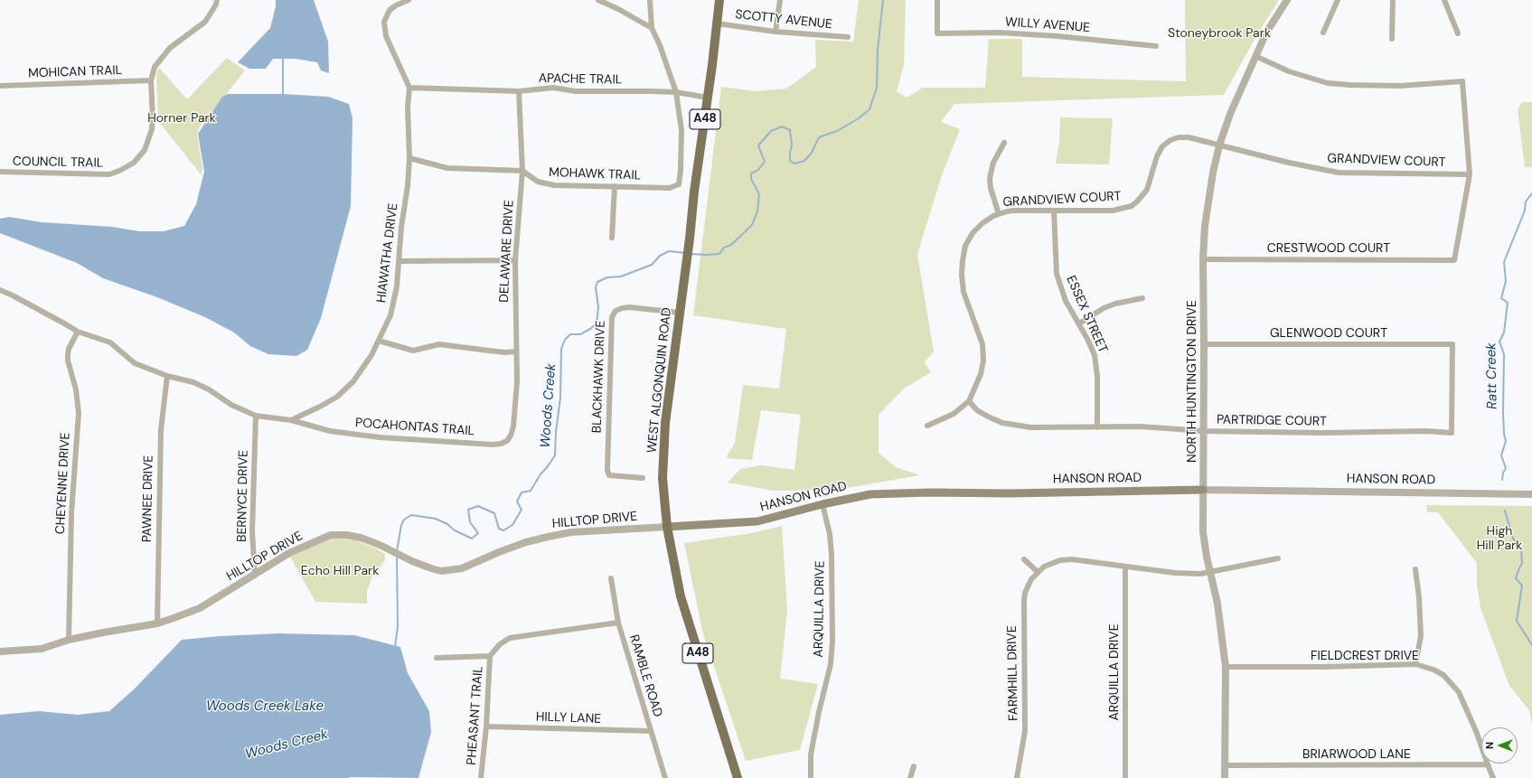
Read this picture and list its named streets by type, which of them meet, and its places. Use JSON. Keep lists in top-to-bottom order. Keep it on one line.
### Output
{"streets":{"main road":["A48","WEST ALGONQUIN ROAD","HANSON ROAD"],"street":["SCOTTY AVENUE","WILLY AVENUE","MOHICAN TRAIL","APACHE TRAIL","GRANDVIEW COURT","COUNCIL TRAIL","MOHAWK TRAIL","CRESTWOOD COURT","DELAWARE DRIVE","HIAWATHA DRIVE","ESSEX STREET","GLENWOOD COURT","BLACKHAWK DRIVE","NORTH HUNTINGTON DRIVE","PARTRIDGE COURT","POCAHONTAS TRAIL","CHEYENNE DRIVE","BERNYCE DRIVE","PAWNEE DRIVE","HILLTOP DRIVE","ARQUILLA DRIVE","FIELDCREST DRIVE","FARMHILL DRIVE","RAMBLE ROAD","PHEASANT TRAIL","HILLY LANE","BRIARWOOD LANE"]},"crossings":[["SCOTTY AVENUE","WEST ALGONQUIN ROAD"],["MOHICAN TRAIL","COUNCIL TRAIL"],["APACHE TRAIL","MOHAWK TRAIL"],["APACHE TRAIL","DELAWARE DRIVE"],["APACHE TRAIL","HIAWATHA DRIVE"],["APACHE TRAIL","WEST ALGONQUIN ROAD"],["GRANDVIEW COURT","CRESTWOOD COURT"],["GRANDVIEW COURT","ESSEX STREET"],["GRANDVIEW COURT","NORTH HUNTINGTON DRIVE"],["GRANDVIEW COURT","PARTRIDGE COURT"],["MOHAWK TRAIL","DELAWARE DRIVE"],["CRESTWOOD COURT","NORTH HUNTINGTON DRIVE"],["DELAWARE DRIVE","POCAHONTAS TRAIL"],["HIAWATHA DRIVE","POCAHONTAS TRAIL"],["HIAWATHA DRIVE","CHEYENNE DRIVE"],["HIAWATHA DRIVE","BERNYCE DRIVE"],["HIAWATHA DRIVE","PAWNEE DRIVE"],["ESSEX STREET","PARTRIDGE COURT"],["GLENWOOD COURT","NORTH HUNTINGTON DRIVE"],["GLENWOOD COURT","PARTRIDGE COURT"],["BLACKHAWK DRIVE","WEST ALGONQUIN ROAD"],["WEST ALGONQUIN ROAD","HANSON ROAD"],["WEST ALGONQUIN ROAD","HILLTOP DRIVE"],["NORTH HUNTINGTON DRIVE","PARTRIDGE COURT"],["NORTH HUNTINGTON DRIVE","HANSON ROAD"],["NORTH HUNTINGTON DRIVE","FIELDCREST DRIVE"],["NORTH HUNTINGTON DRIVE","FARMHILL DRIVE"],["NORTH HUNTINGTON DRIVE","BRIARWOOD LANE"],["HANSON ROAD","HILLTOP DRIVE"],["HANSON ROAD","ARQUILLA DRIVE"],["CHEYENNE DRIVE","HILLTOP DRIVE"],["BERNYCE DRIVE","HILLTOP DRIVE"],["PAWNEE DRIVE","HILLTOP DRIVE"],["ARQUILLA DRIVE","FARMHILL DRIVE"],["FIELDCREST DRIVE","BRIARWOOD LANE"],["RAMBLE ROAD","HILLY LANE"],["PHEASANT TRAIL","HILLY LANE"]],"water":["Ratt Creek","Woods Creek","Woods Creek Lake"],"parks":["Stoneybrook Park","Horner Park","High Hill Park","Echo Hill Park"],"north":"left"}
